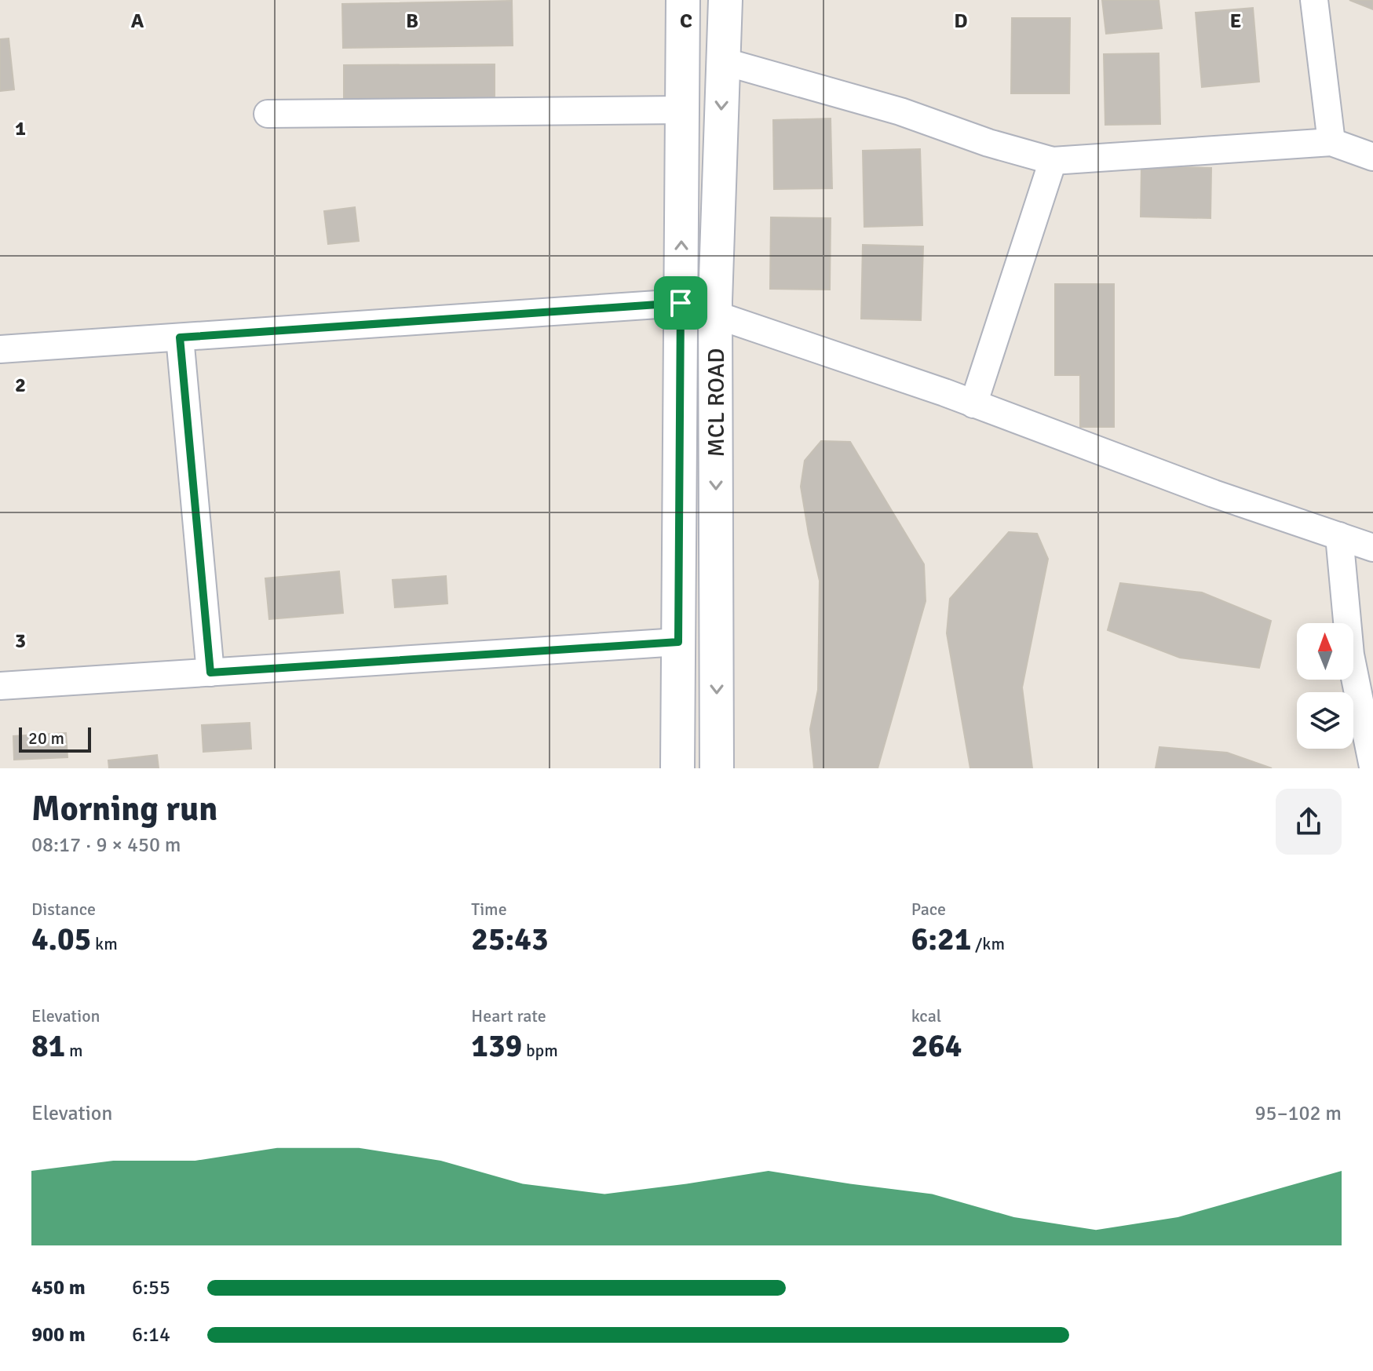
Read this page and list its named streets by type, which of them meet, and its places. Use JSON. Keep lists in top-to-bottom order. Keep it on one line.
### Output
{"streets":{"street":["MCL ROAD"]},"scale_bar":"20 m","north":"top","page":{"scale":"20 m","heading":["Morning run","08:17 · 9 × 450 m"],"stats":[["Distance","4.05 km"],["Time","25:43"],["Pace","6:21 /km"],["Elevation","81 m"],["Heart rate","139 bpm"],["kcal","264"]],"chart":["Elevation","95–102 m"],"list":[{"name":"450 m","note":"6:55"},{"name":"900 m","note":"6:14"}]},"grid":{"columns":["A","B","C","D","E"],"rows":["1","2","3"]}}
